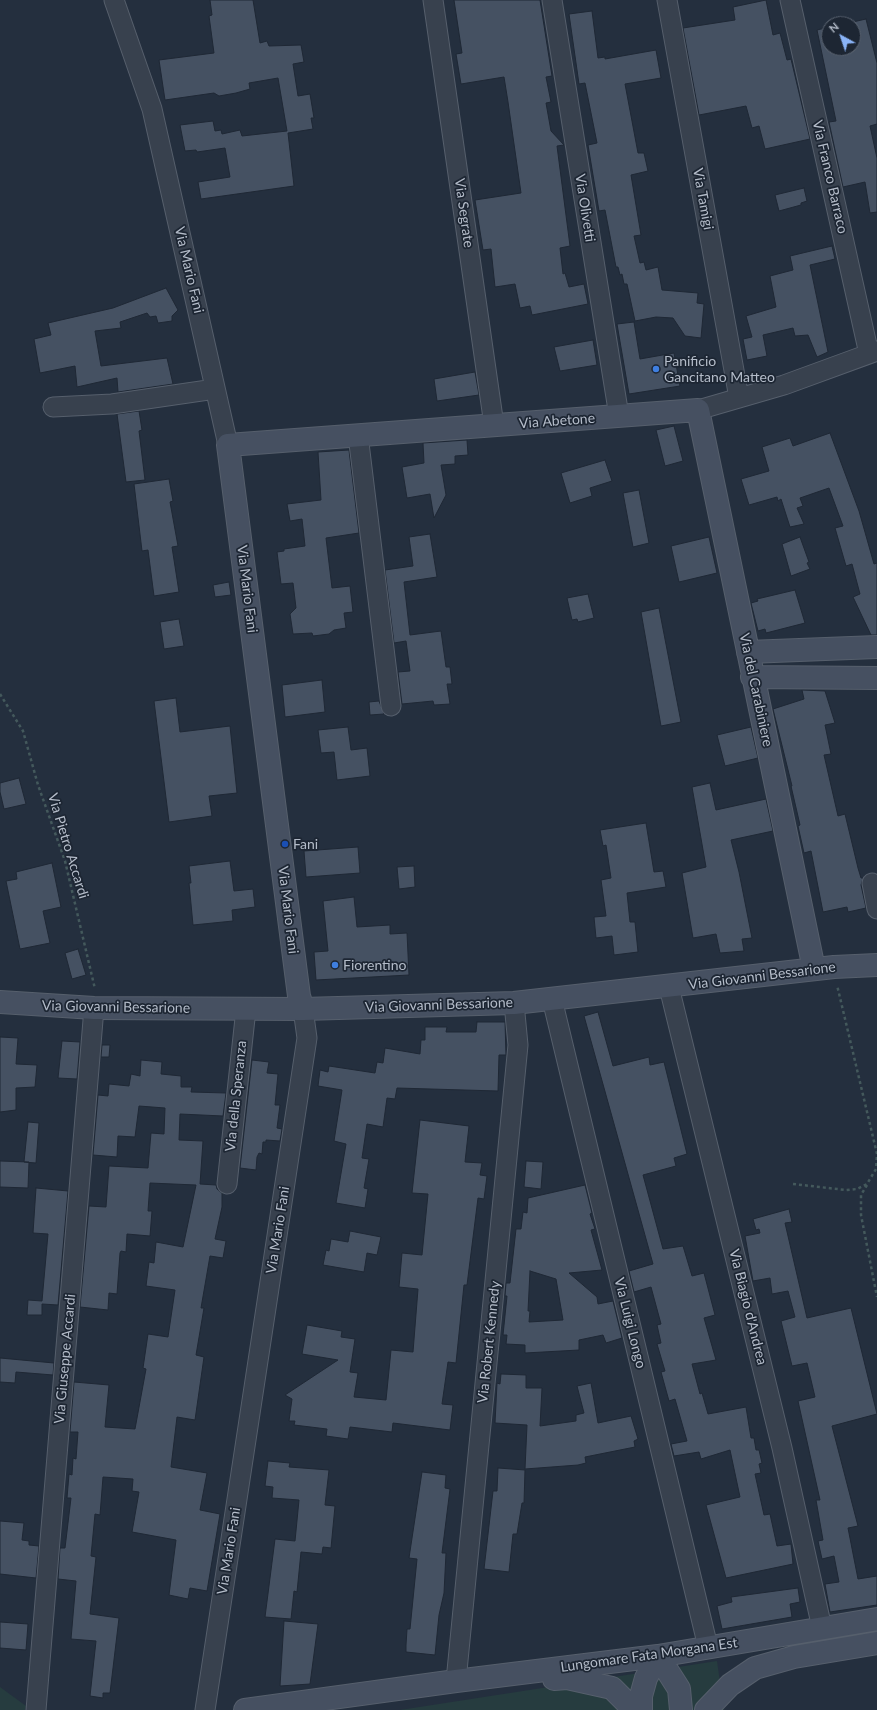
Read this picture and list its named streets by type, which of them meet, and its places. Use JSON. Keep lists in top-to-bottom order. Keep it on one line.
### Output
{"streets":{"street":["Via Franco Barraco","Via Tamigi","Via Olivetti","Via Segrate","Via Mario Fani","Via Abetone","Via del Carabiniere","Via Giovanni Bessarione","Via della Speranza","Via Biagio d'Andrea","Via Luigi Longo","Via Robert Kennedy","Via Giuseppe Accardi","Lungomare Fata Morgana Est"],"path":["Via Pietro Accardi"]},"crossings":[["Via Franco Barraco","Via Abetone"],["Via Tamigi","Via Abetone"],["Via Olivetti","Via Abetone"],["Via Segrate","Via Abetone"],["Via Mario Fani","Via Abetone"],["Via Mario Fani","Via Giovanni Bessarione"],["Via Abetone","Via del Carabiniere"],["Via del Carabiniere","Via Giovanni Bessarione"],["Via Pietro Accardi","Via Giovanni Bessarione"],["Via Pietro Accardi","Via Giuseppe Accardi"],["Via Giovanni Bessarione","Via della Speranza"],["Via Giovanni Bessarione","Via Biagio d'Andrea"],["Via Giovanni Bessarione","Via Luigi Longo"],["Via Giovanni Bessarione","Via Robert Kennedy"],["Via Giovanni Bessarione","Via Giuseppe Accardi"],["Via Biagio d'Andrea","Lungomare Fata Morgana Est"],["Via Luigi Longo","Lungomare Fata Morgana Est"],["Via Robert Kennedy","Lungomare Fata Morgana Est"]],"places":["Panificio Gancitano Matteo","Fani","Fiorentino"],"north":"top left"}
